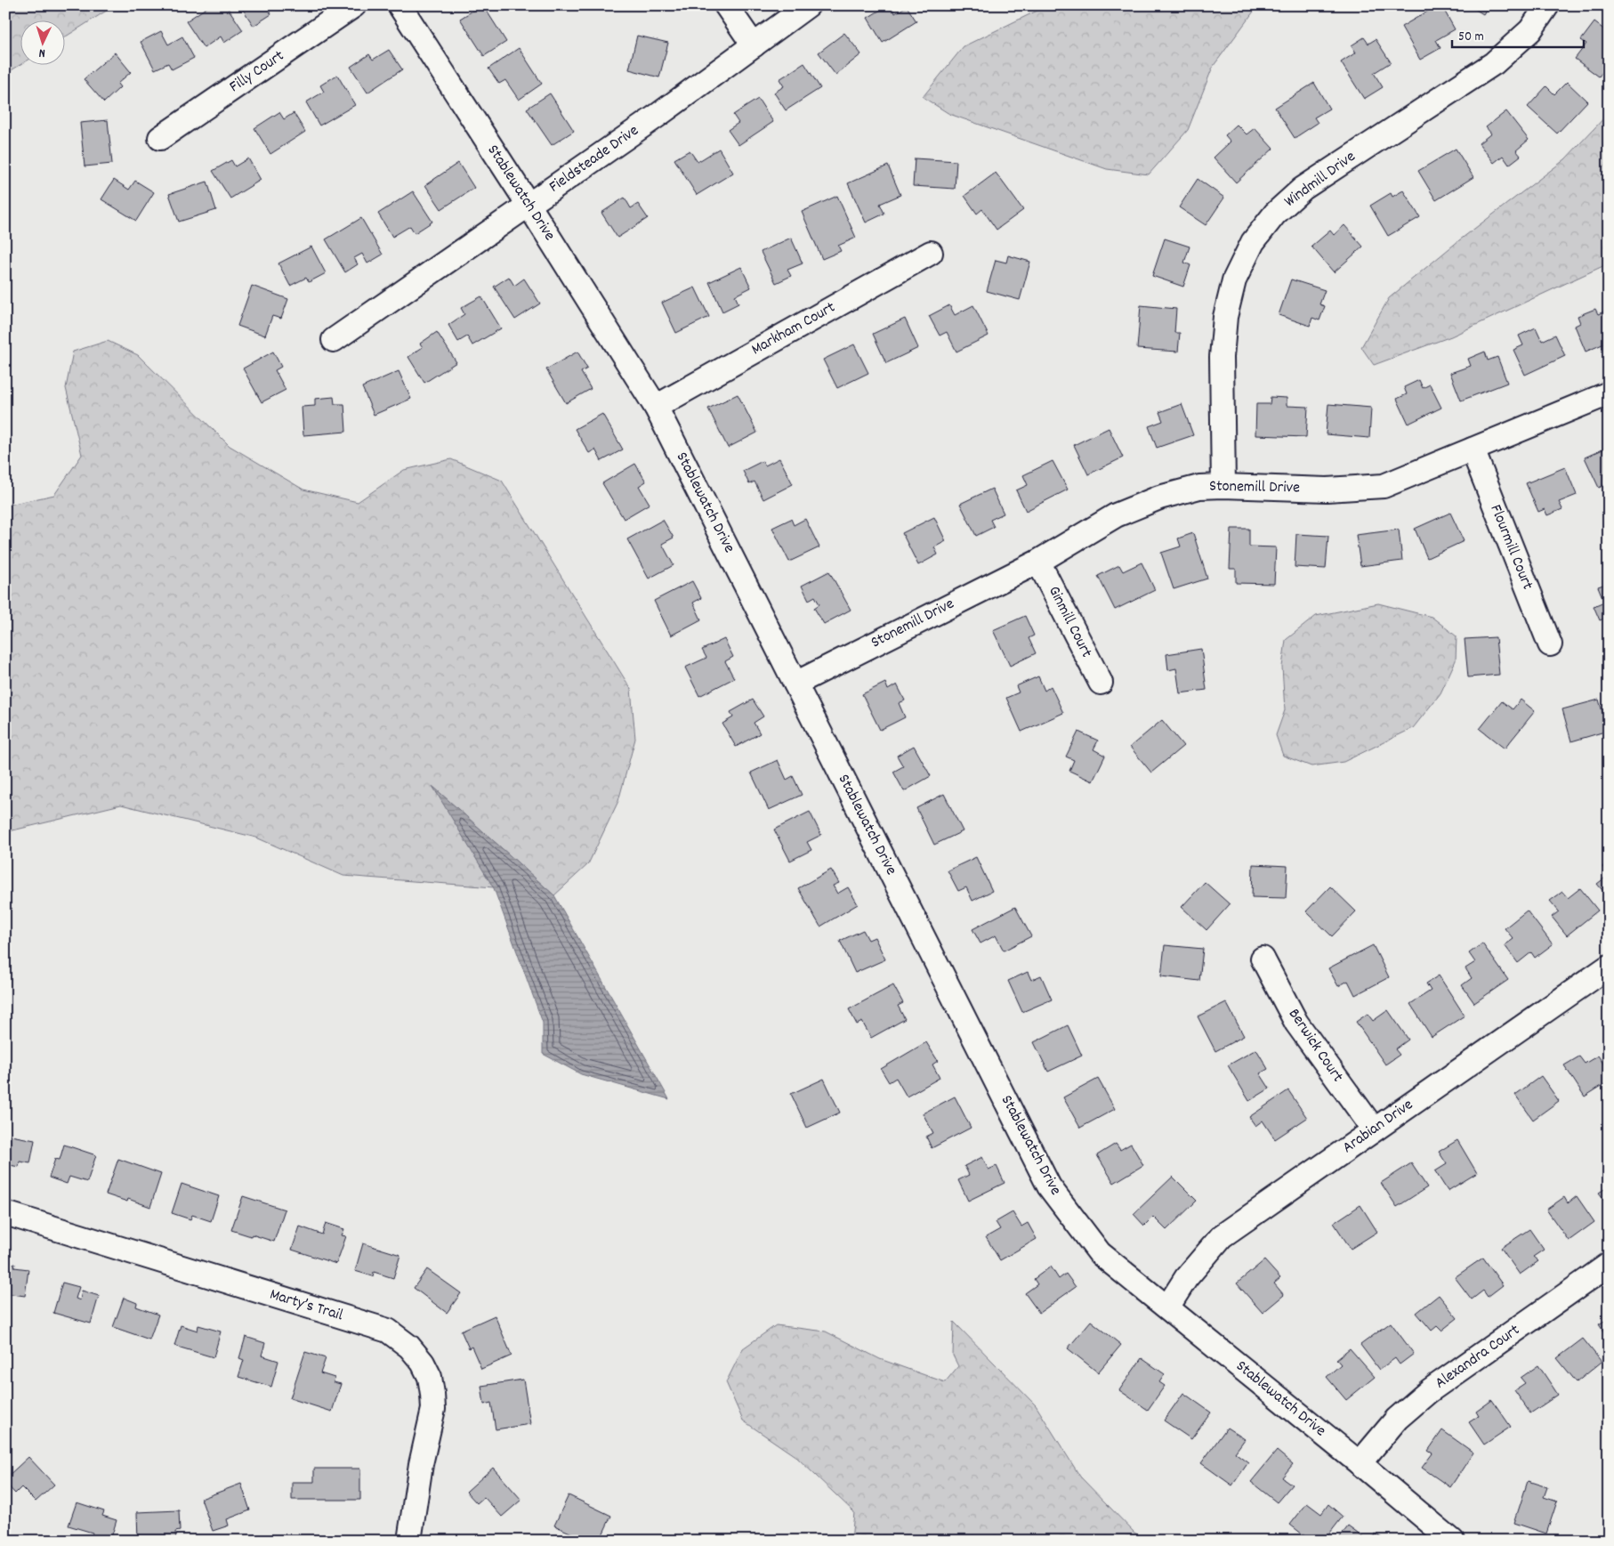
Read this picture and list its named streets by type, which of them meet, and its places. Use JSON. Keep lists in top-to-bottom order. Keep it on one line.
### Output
{"streets":{"street":["Filly Court","Fieldsteade Drive","Windmill Drive","Stablewatch Drive","Markham Court","Stonemill Drive","Flourmill Court","Ginmill Court","Berwick Court","Arabian Drive","Marty’s Trail","Alexandra Court"]},"crossings":[["Fieldsteade Drive","Stablewatch Drive"],["Windmill Drive","Stonemill Drive"],["Stablewatch Drive","Markham Court"],["Stablewatch Drive","Stonemill Drive"],["Stablewatch Drive","Arabian Drive"],["Stablewatch Drive","Alexandra Court"],["Stonemill Drive","Flourmill Court"],["Stonemill Drive","Ginmill Court"],["Berwick Court","Arabian Drive"]],"scale_bar":"50 m","north":"bottom"}
